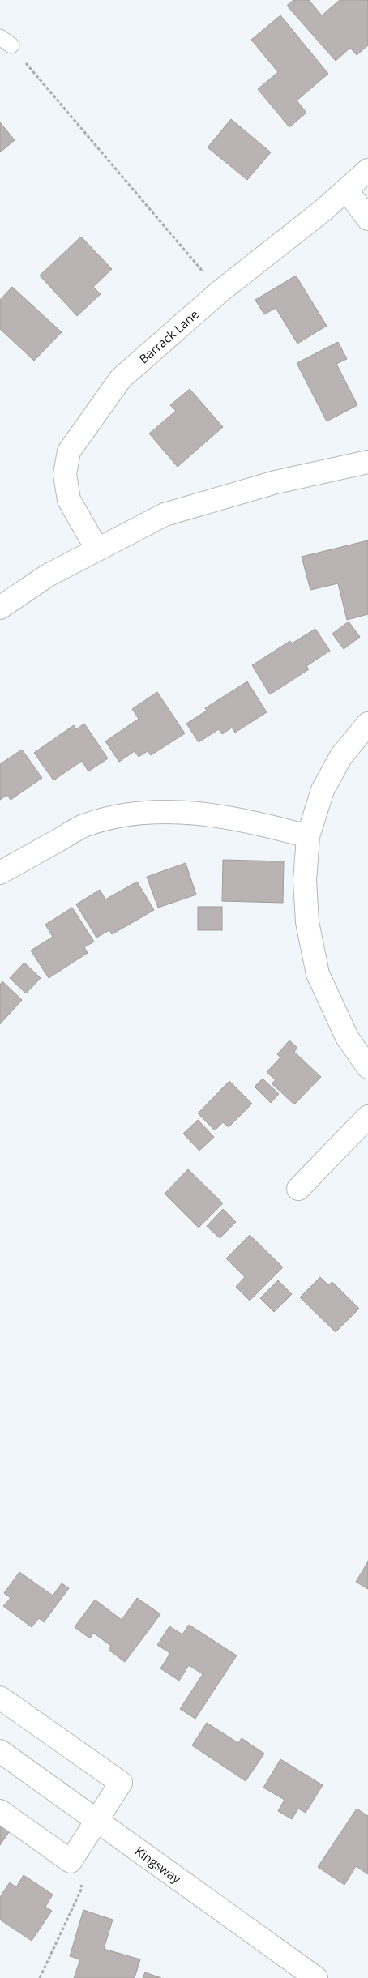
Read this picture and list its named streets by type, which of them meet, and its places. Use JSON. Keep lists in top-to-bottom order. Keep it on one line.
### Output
{"streets":{"street":["Barrack Lane","Kingsway"]}}
